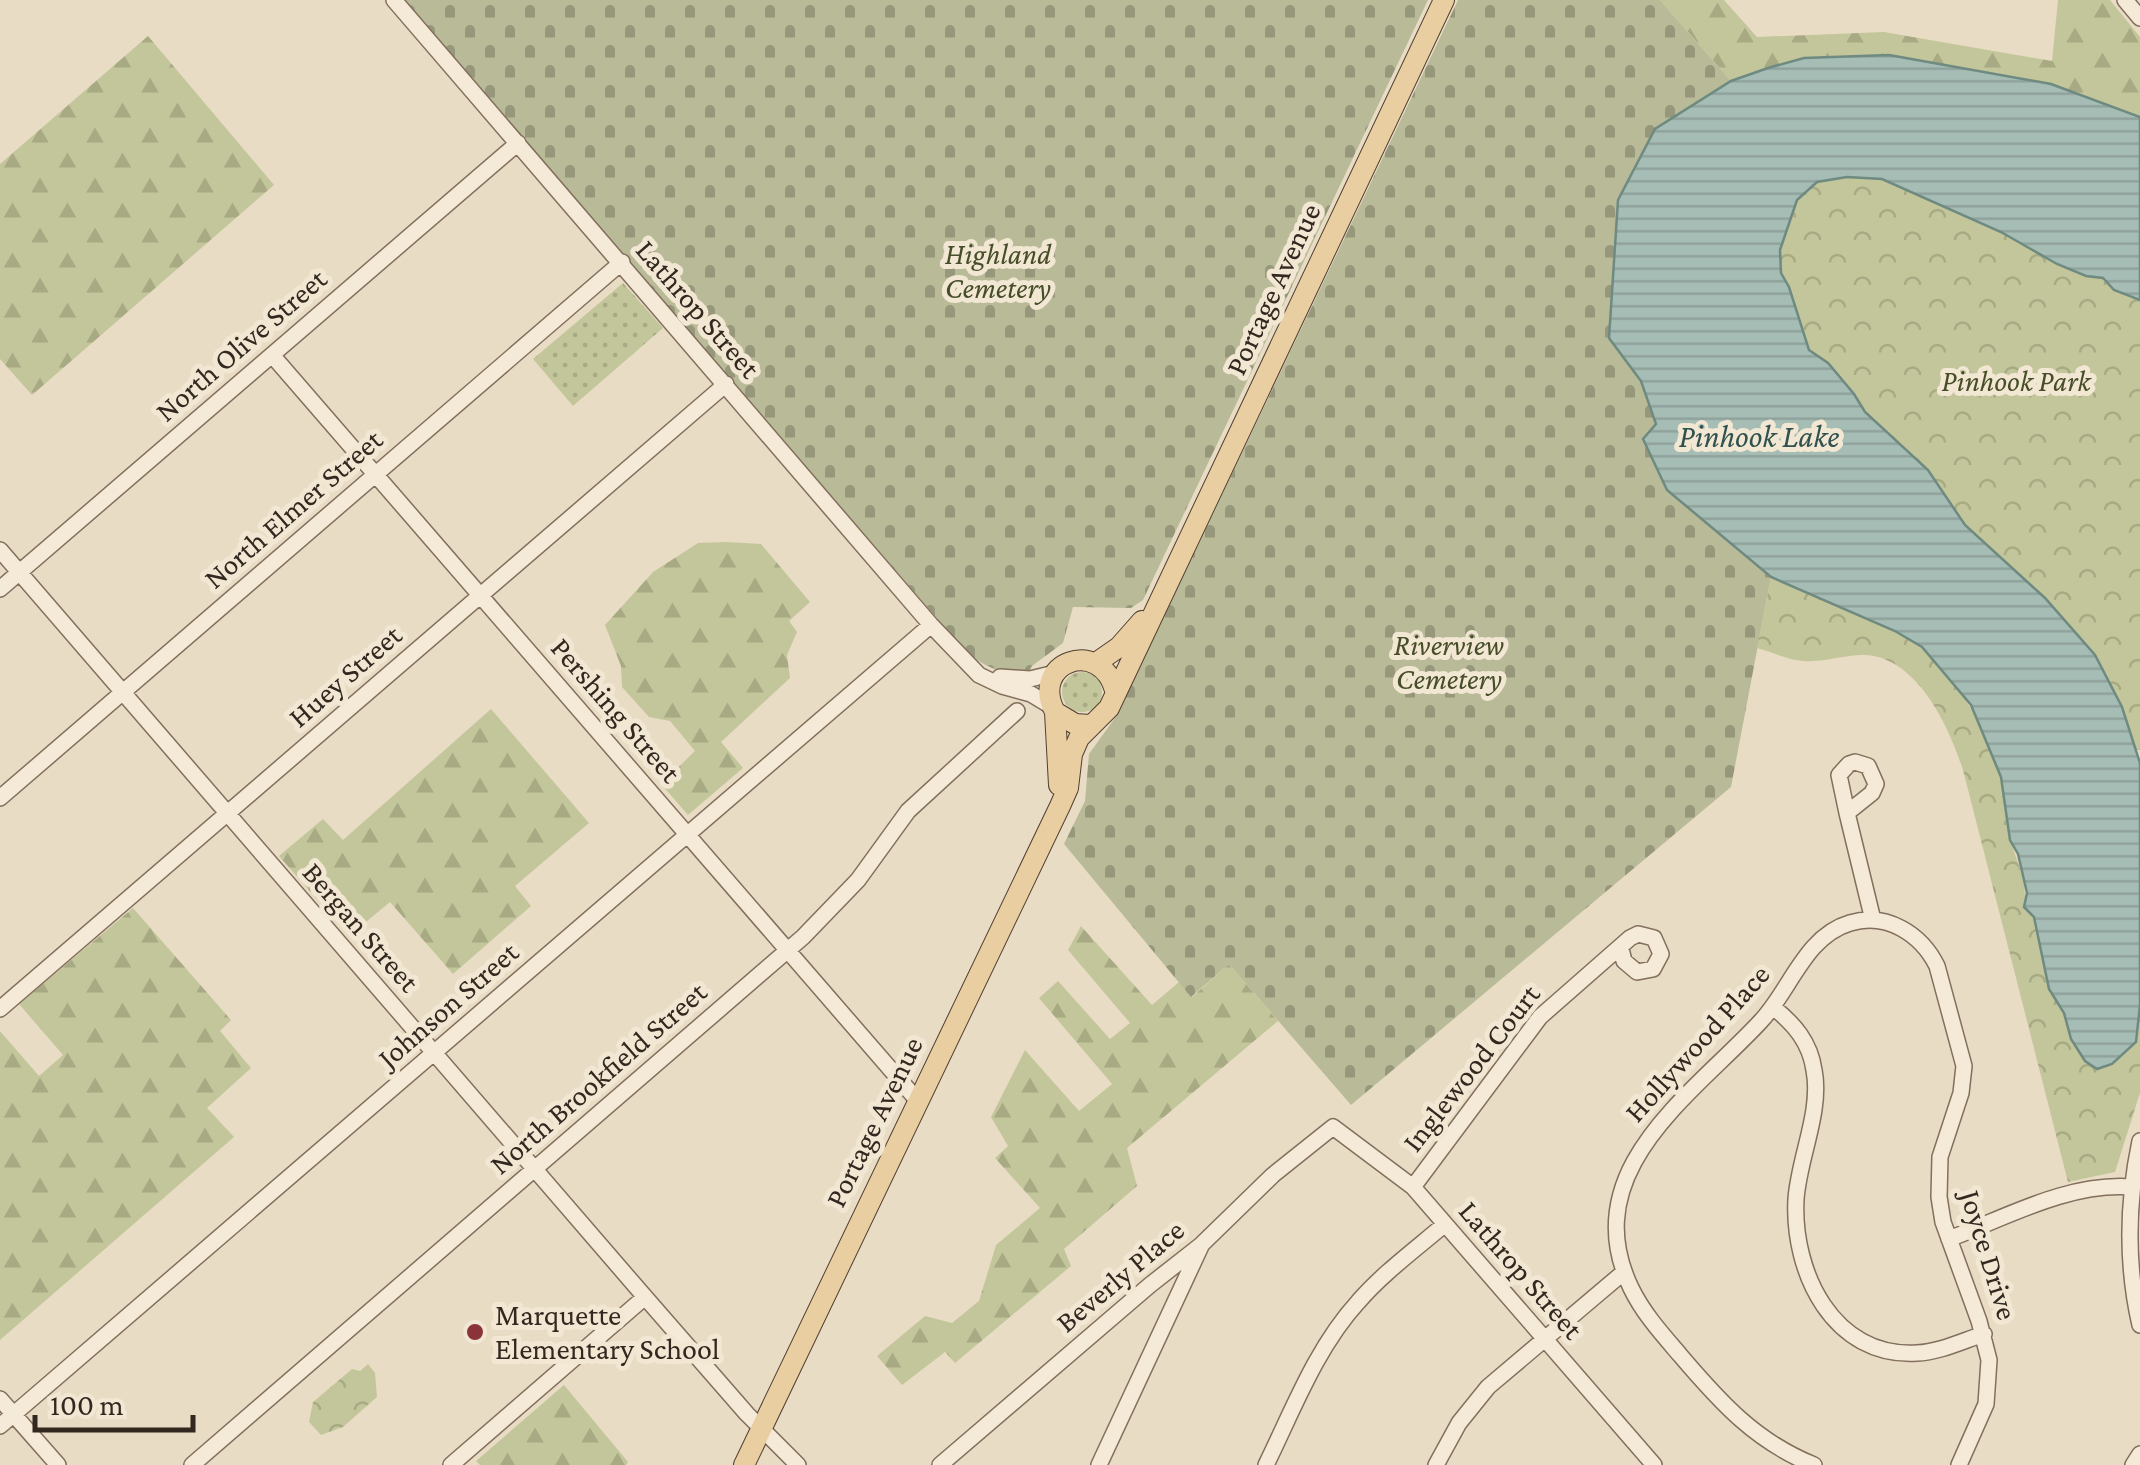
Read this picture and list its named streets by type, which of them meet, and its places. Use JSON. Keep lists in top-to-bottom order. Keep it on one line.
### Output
{"streets":{"main road":["Portage Avenue"],"street":["Lathrop Street","North Olive Street","North Elmer Street","Huey Street","Pershing Street","Bergan Street","Johnson Street","Hollywood Place","Inglewood Court","North Brookfield Street","Joyce Drive","Beverly Place"]},"crossings":[["Portage Avenue","Lathrop Street"],["Portage Avenue","Pershing Street"],["Portage Avenue","Bergan Street"],["Lathrop Street","North Olive Street"],["Lathrop Street","North Elmer Street"],["Lathrop Street","Huey Street"],["Lathrop Street","Johnson Street"],["Lathrop Street","Inglewood Court"],["Lathrop Street","Beverly Place"],["North Olive Street","Pershing Street"],["North Olive Street","Bergan Street"],["North Elmer Street","Pershing Street"],["North Elmer Street","Bergan Street"],["Huey Street","Pershing Street"],["Huey Street","Bergan Street"],["Pershing Street","Johnson Street"],["Pershing Street","North Brookfield Street"],["Bergan Street","Johnson Street"],["Bergan Street","North Brookfield Street"],["Hollywood Place","Joyce Drive"]],"water":["Pinhook Lake"],"parks":["Highland Cemetery","Pinhook Park","Riverview Cemetery"],"places":["Marquette Elementary School"],"scale_bar":"100 m"}
